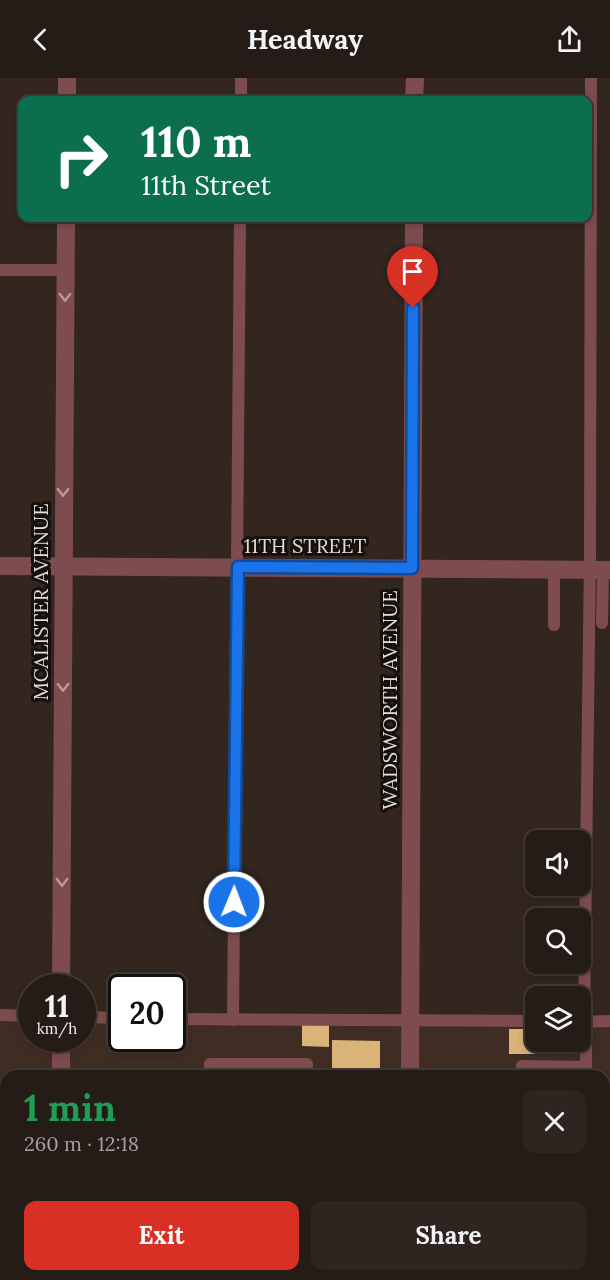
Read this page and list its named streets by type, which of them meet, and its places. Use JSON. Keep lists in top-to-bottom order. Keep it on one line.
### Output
{"streets":{"street":["11TH STREET","MCALISTER AVENUE","WADSWORTH AVENUE"]},"crossings":[["11TH STREET","MCALISTER AVENUE"],["11TH STREET","WADSWORTH AVENUE"]],"one_way":["MCALISTER AVENUE"],"page":{"header":"Headway","turn":["110 m","11th Street"],"speed":"11 km/h","limit":"20","heading":["1 min","260 m · 12:18"],"buttons":["Exit","Share"]}}
